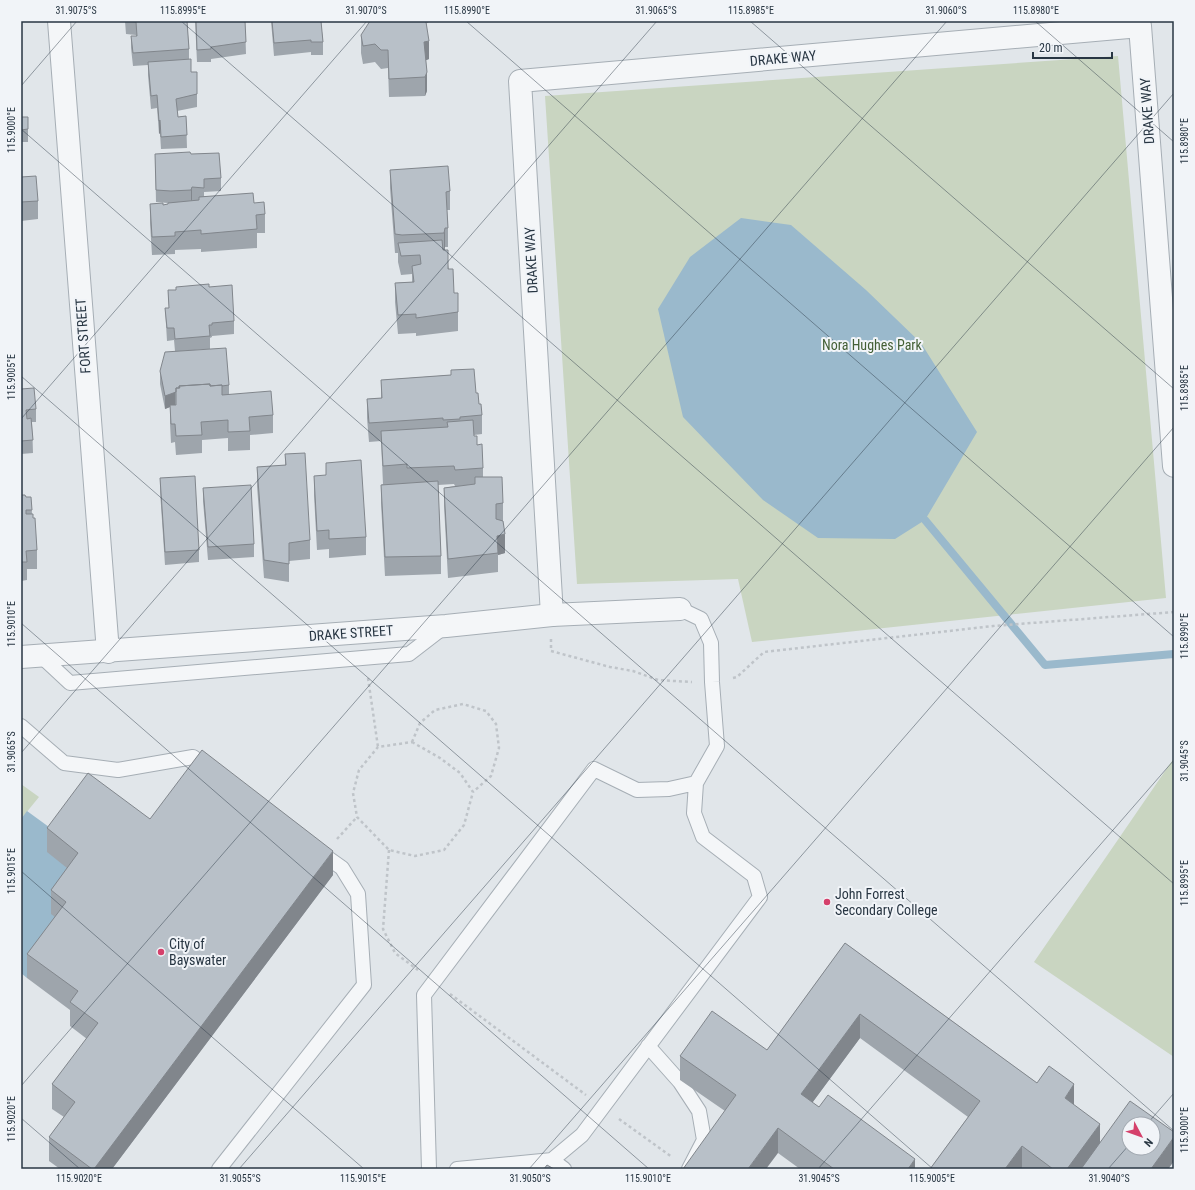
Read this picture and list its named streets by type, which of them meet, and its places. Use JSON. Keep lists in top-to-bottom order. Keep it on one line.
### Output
{"streets":{"street":["DRAKE WAY","FORT STREET","DRAKE STREET"]},"crossings":[["DRAKE WAY","DRAKE STREET"],["FORT STREET","DRAKE STREET"]],"parks":["Nora Hughes Park"],"places":["John Forrest Secondary College","City of Bayswater"],"scale_bar":"20 m","north":"bottom right","coordinates":["31.9075°S","115.8995°E","31.9070°S","115.8990°E","31.9065°S","115.8985°E","31.9060°S","115.8980°E","115.9000°E","115.9005°E","115.9010°E","31.9045°S","115.9015°E","115.9020°E","31.9055°S","31.9050°S","31.9040°S"]}
